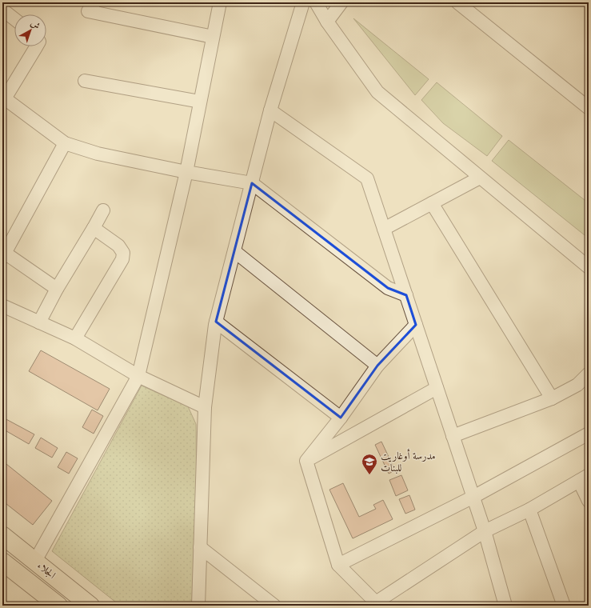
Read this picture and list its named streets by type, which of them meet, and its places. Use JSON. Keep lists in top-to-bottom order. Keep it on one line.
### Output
{"streets":{"highway":["الجلاء"]},"places":{"school or university":["مدرسة أوغاريت للبنات"]},"north":"top right"}
